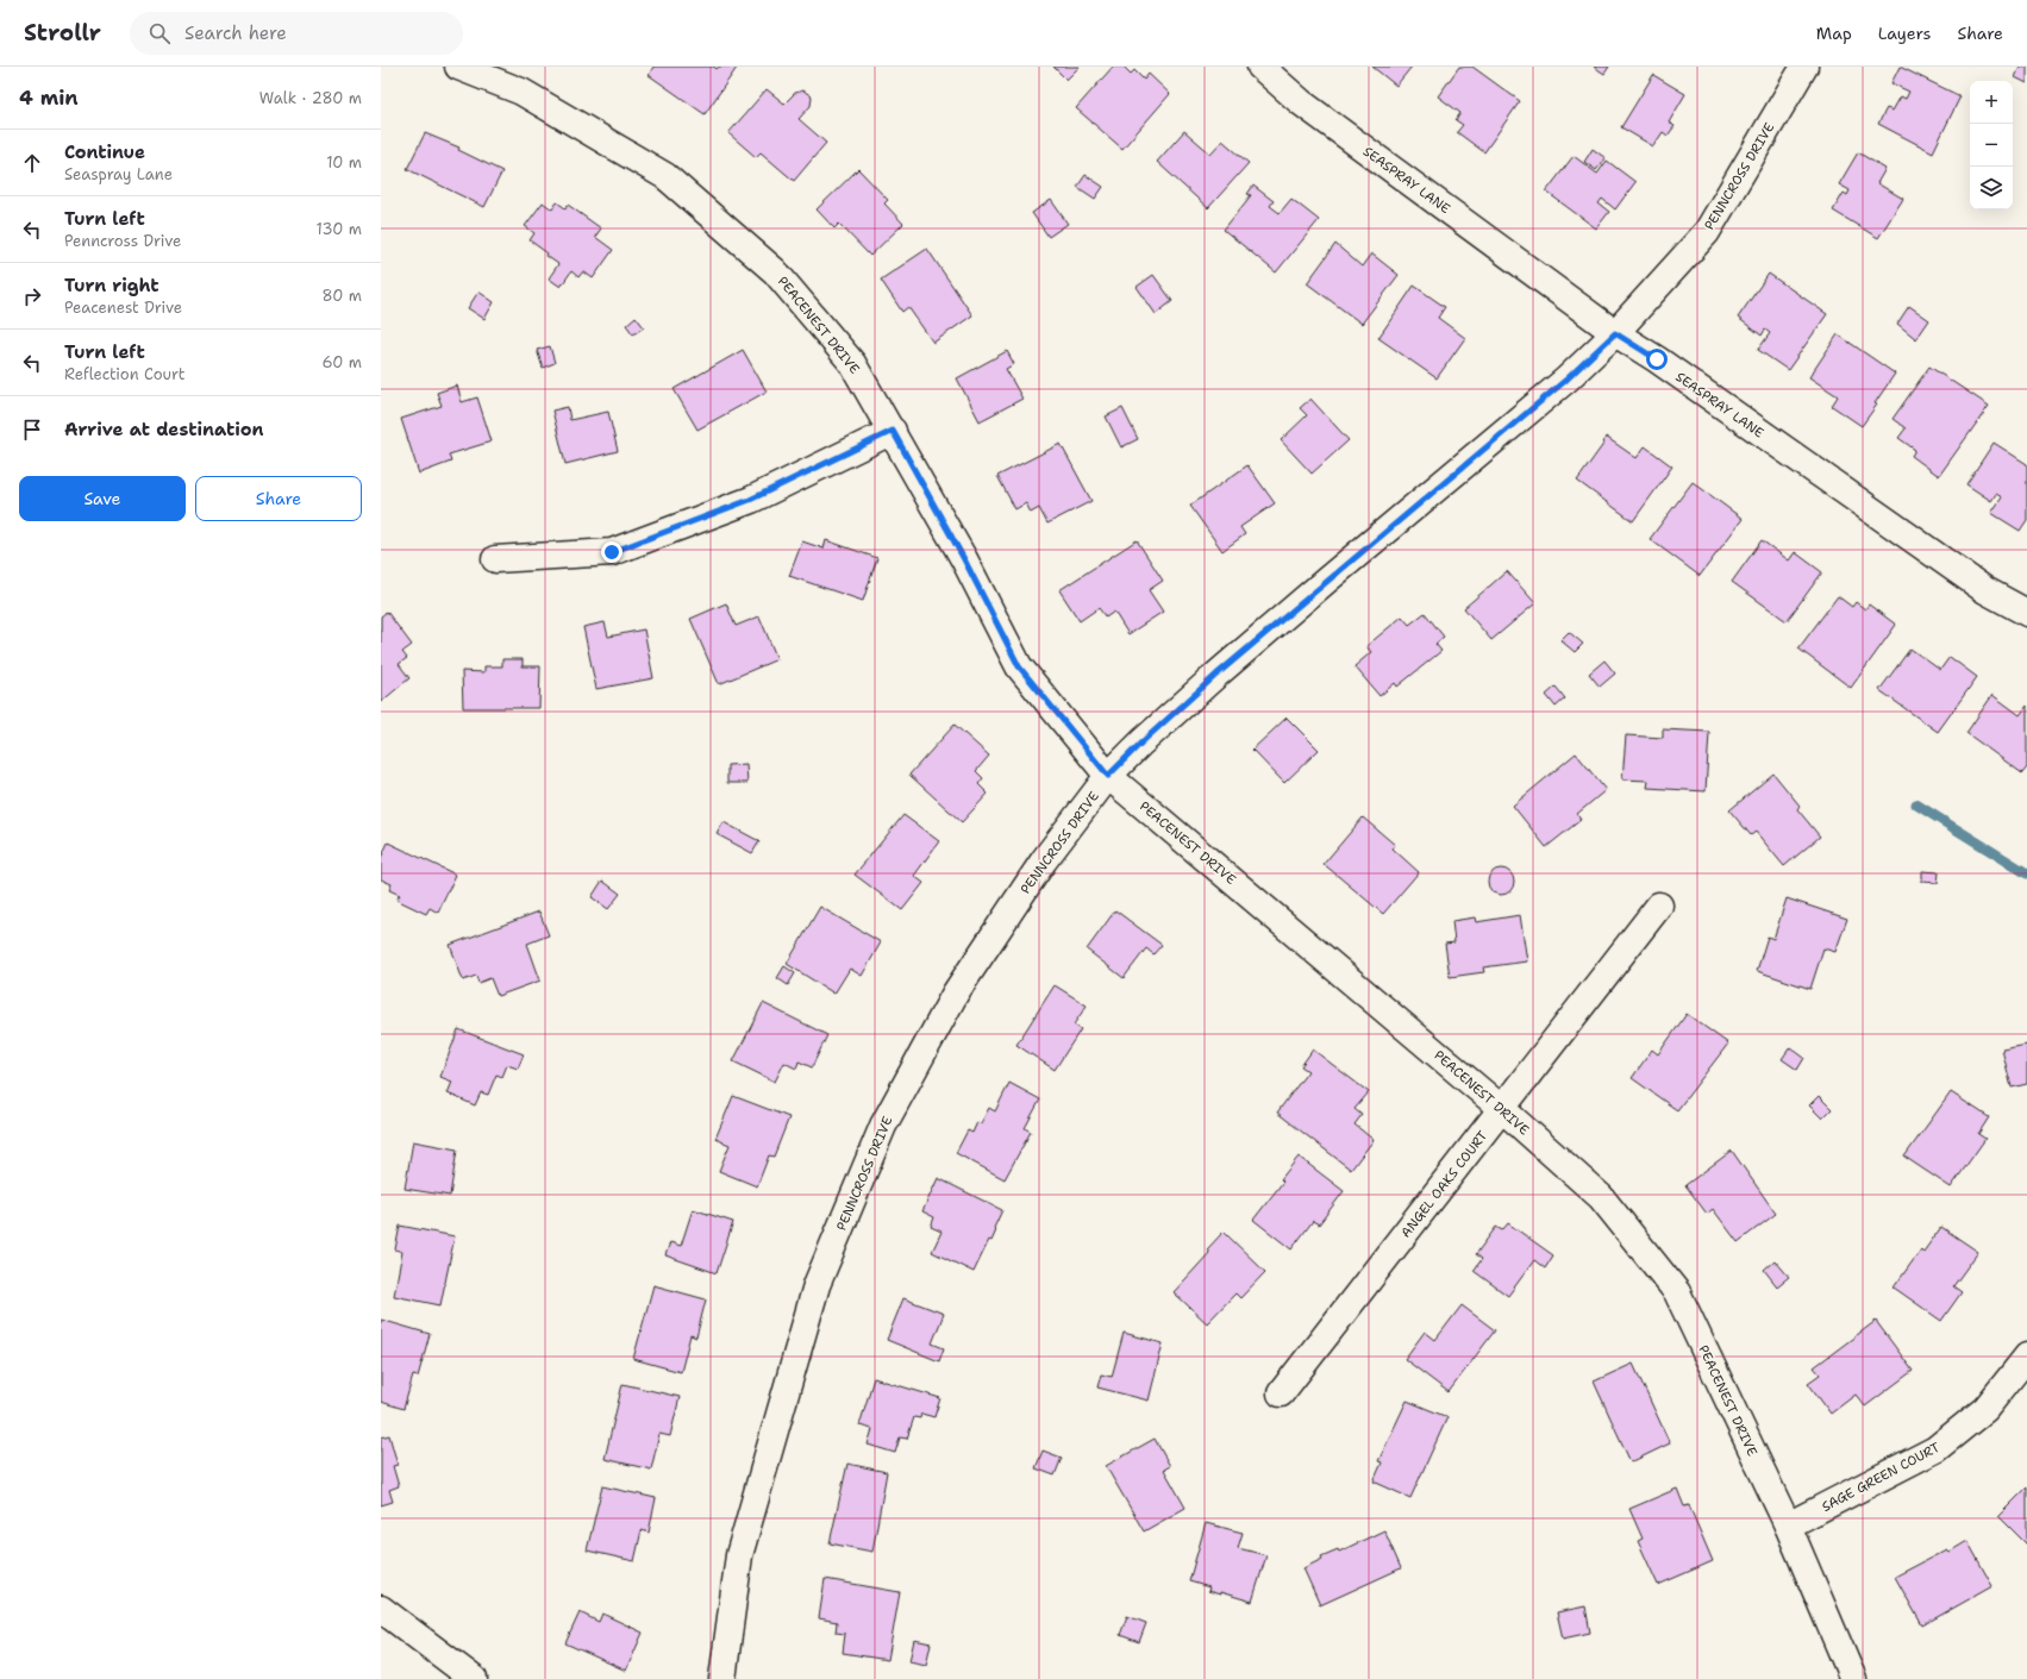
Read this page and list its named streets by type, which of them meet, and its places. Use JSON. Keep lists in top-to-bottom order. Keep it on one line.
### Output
{"streets":{"street":["PENNCROSS DRIVE","SEASPRAY LANE","PEACENEST DRIVE","ANGEL OAKS COURT","SAGE GREEN COURT"]},"crossings":[["PENNCROSS DRIVE","SEASPRAY LANE"],["PENNCROSS DRIVE","PEACENEST DRIVE"],["PEACENEST DRIVE","ANGEL OAKS COURT"],["PEACENEST DRIVE","SAGE GREEN COURT"]],"page":{"header":"Strollr","search":"Search here","nav":["Map","Layers","Share"],"heading":["4 min","Walk · 280 m"],"map_buttons":["+","−"],"list":[["Continue","Seaspray Lane","10 m"],["Turn left","Penncross Drive","130 m"],["Turn right","Peacenest Drive","80 m"],["Turn left","Reflection Court","60 m"],"Arrive at destination"],"buttons":["Save","Share"]}}
